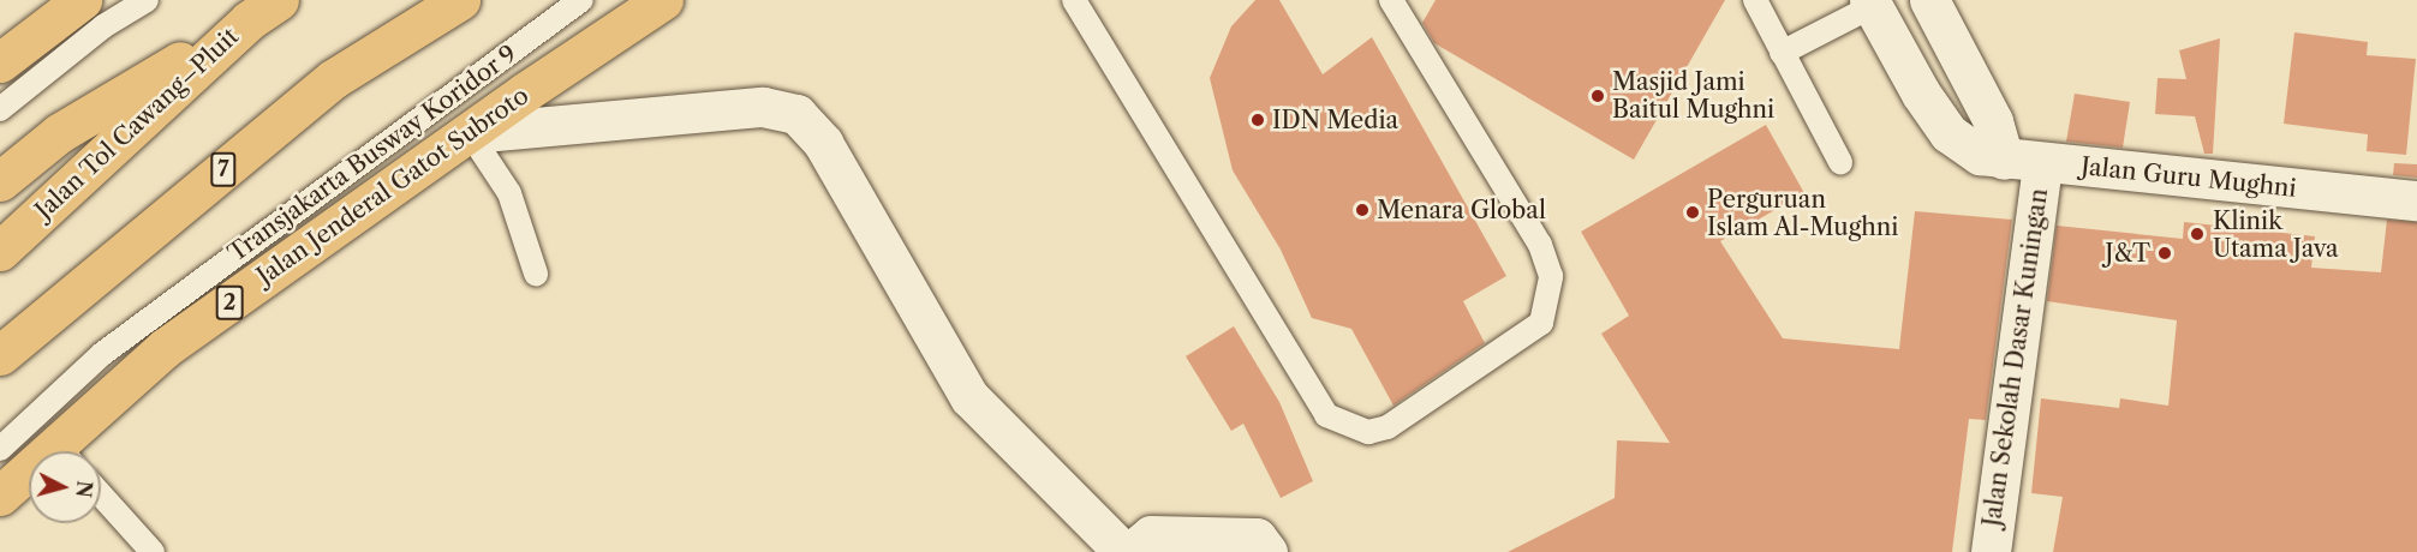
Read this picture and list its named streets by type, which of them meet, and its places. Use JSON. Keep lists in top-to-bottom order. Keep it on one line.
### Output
{"streets":{"highway":["Jalan Tol Cawang–Pluit","7","Jalan Jenderal Gatot Subroto","2"],"street":["Jalan Guru Mughni","Jalan Sekolah Dasar Kuningan"],"lane":["Transjakarta Busway Koridor 9"]},"crossings":[["Jalan Guru Mughni","Jalan Sekolah Dasar Kuningan"]],"places":["Masjid Jami Baitul Mughni","IDN Media","Menara Global","Perguruan Islam Al-Mughni","Klinik Utama Java","J&T"],"north":"right"}
